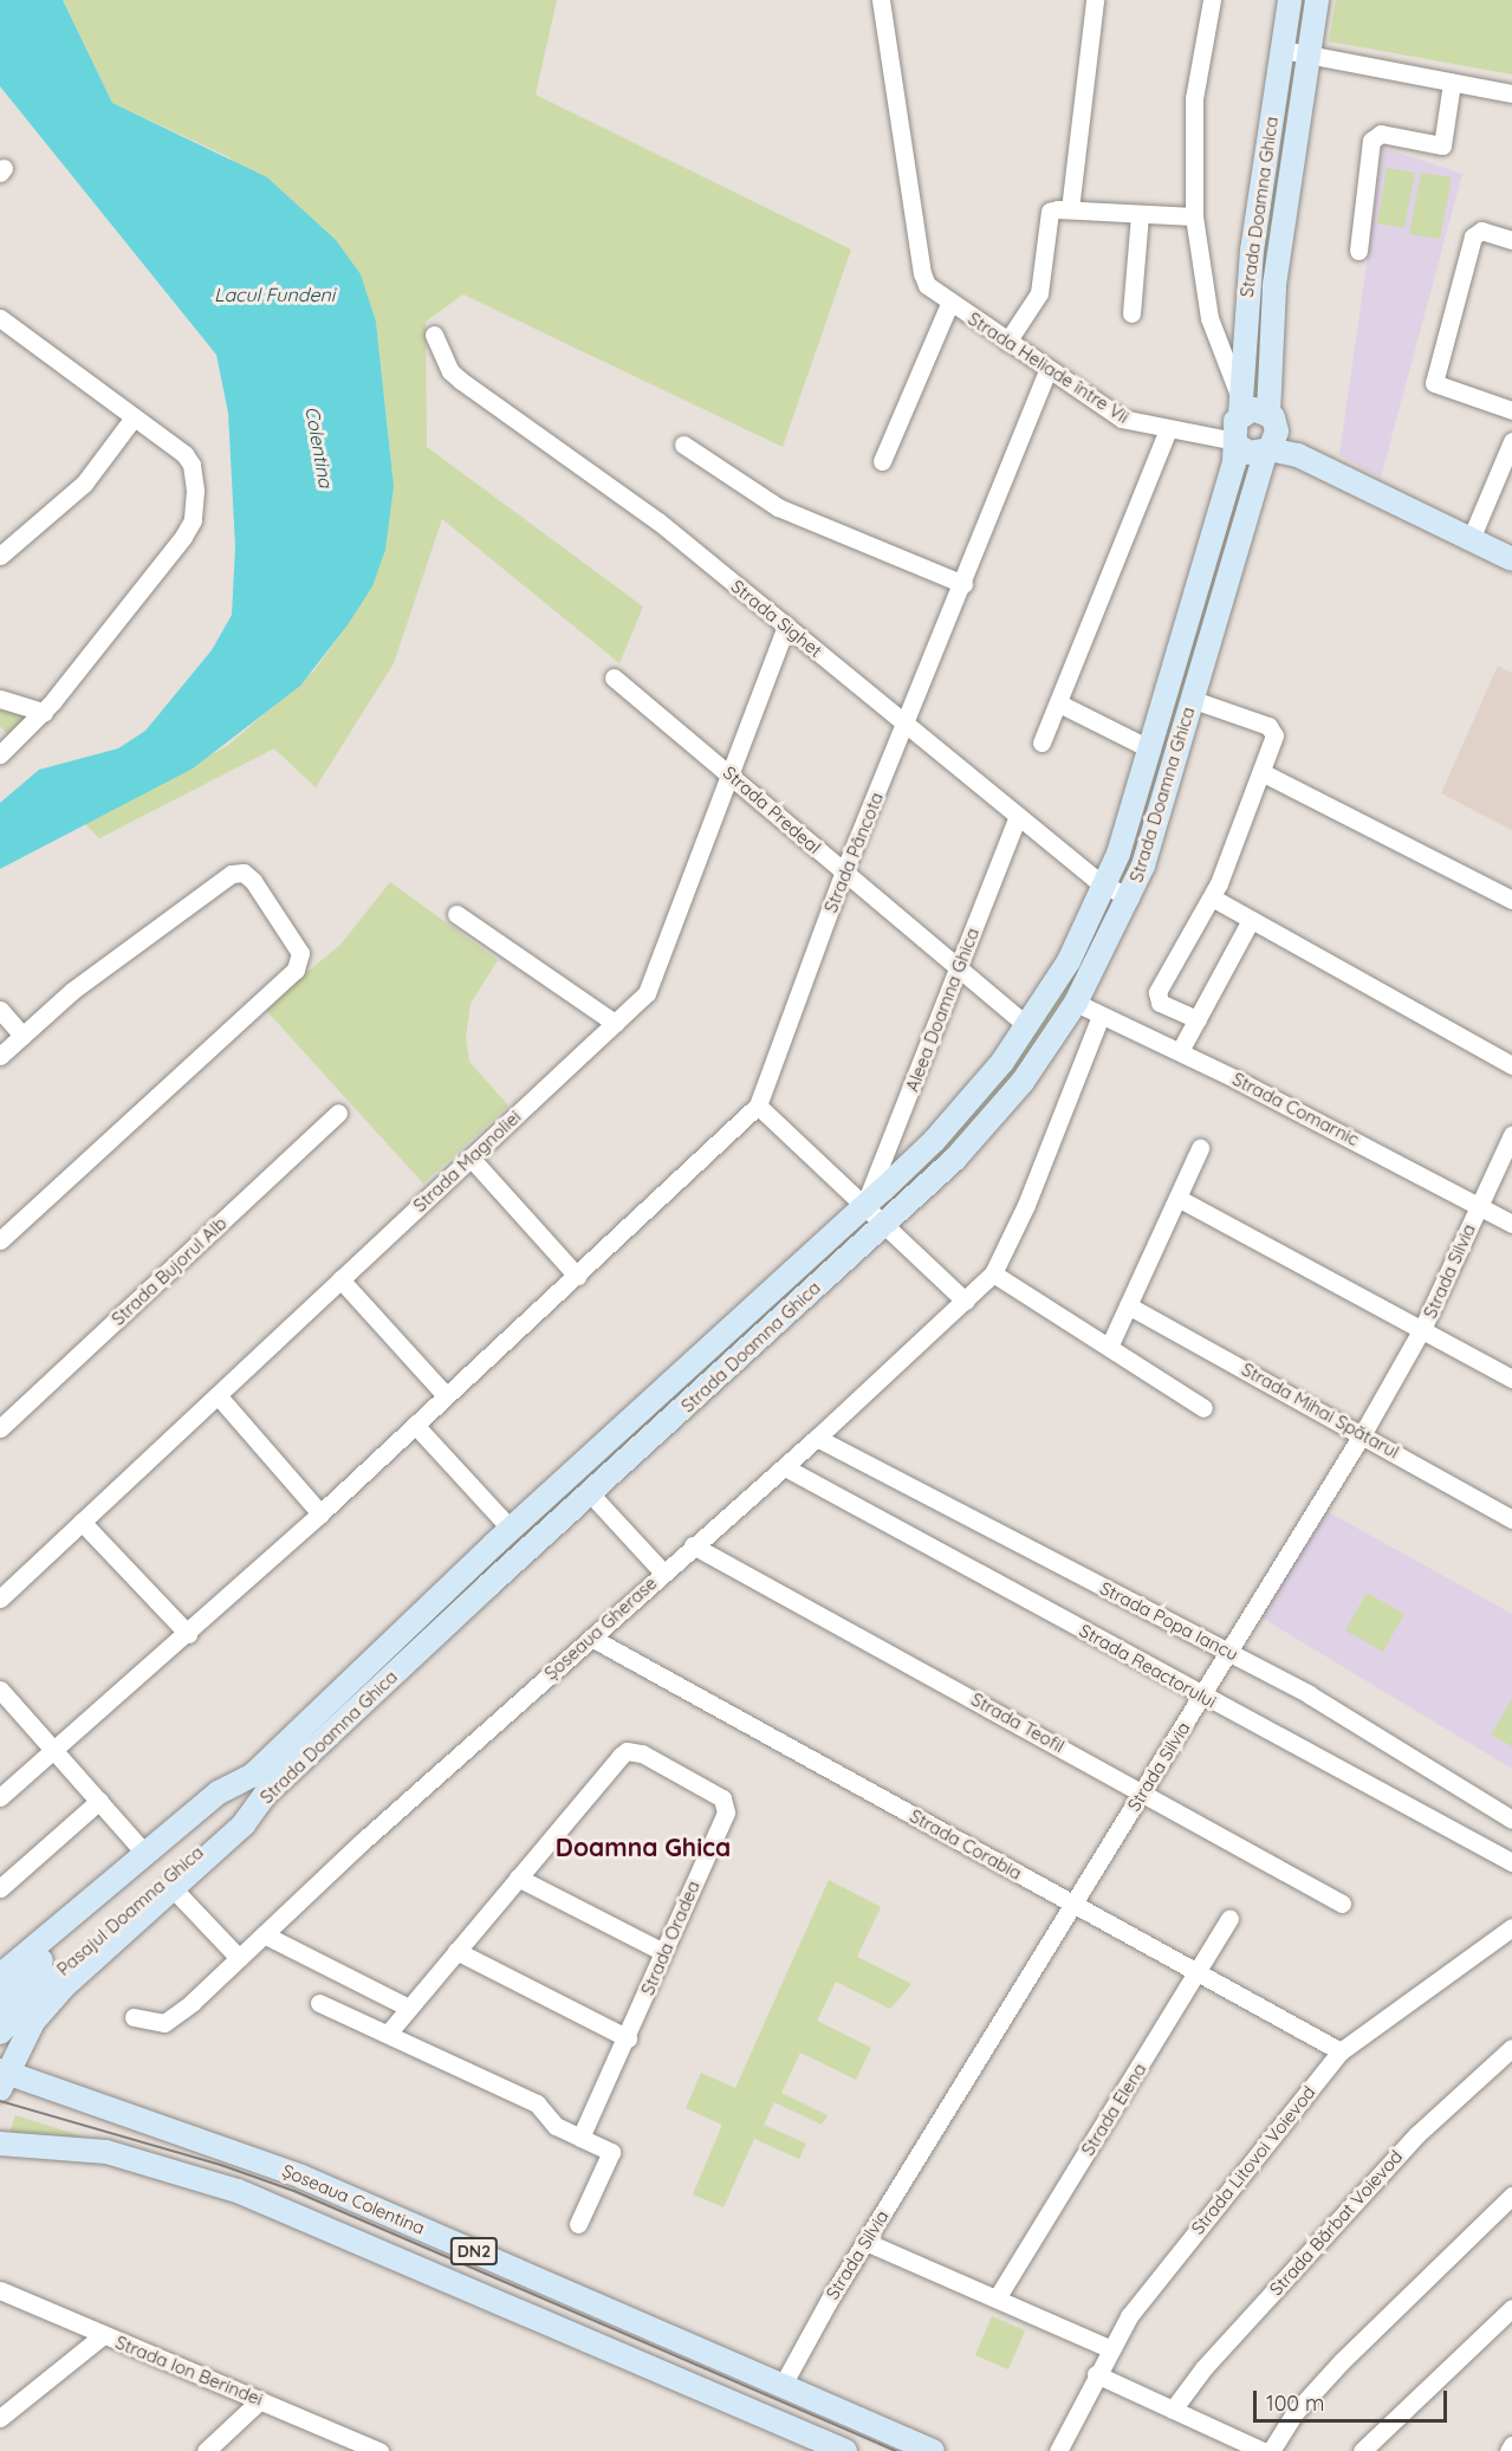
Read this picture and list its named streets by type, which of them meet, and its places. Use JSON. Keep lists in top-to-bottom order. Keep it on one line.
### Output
{"streets":{"main road":["Strada Doamna Ghica","Pasajul Doamna Ghica","Șoseaua Colentina","DN2"],"street":["Strada Heliade între Vii","Strada Sighet","Strada Predeal","Strada Pâncota","Aleea Doamna Ghica","Strada Comarnic","Strada Magnoliei","Strada Bujorul Alb","Strada Silvia","Strada Mihai Spătarul","Strada Popa Iancu","Șoseaua Gherase","Strada Reactorului","Strada Teofil","Strada Corabia","Strada Oradea","Strada Elena","Strada Litovoi Voievod","Strada Bărbat Voievod","Strada Ion Berindei"]},"crossings":[["Strada Doamna Ghica","Strada Heliade între Vii"],["Strada Doamna Ghica","Strada Sighet"],["Strada Doamna Ghica","Strada Predeal"],["Strada Doamna Ghica","Aleea Doamna Ghica"],["Strada Doamna Ghica","Strada Comarnic"],["Strada Doamna Ghica","Pasajul Doamna Ghica"],["Strada Doamna Ghica","Șoseaua Colentina"],["Strada Heliade între Vii","Strada Pâncota"],["Strada Sighet","Strada Pâncota"],["Strada Sighet","Aleea Doamna Ghica"],["Strada Sighet","Strada Magnoliei"],["Strada Predeal","Strada Pâncota"],["Strada Predeal","Aleea Doamna Ghica"],["Strada Predeal","Strada Magnoliei"],["Strada Comarnic","Strada Silvia"],["Strada Comarnic","Șoseaua Gherase"],["Strada Silvia","Strada Mihai Spătarul"],["Strada Silvia","Strada Popa Iancu"],["Strada Silvia","Strada Reactorului"],["Strada Silvia","Strada Teofil"],["Strada Silvia","Strada Corabia"],["Strada Silvia","Șoseaua Colentina"],["Strada Popa Iancu","Șoseaua Gherase"],["Șoseaua Gherase","Strada Reactorului"],["Șoseaua Gherase","Strada Teofil"],["Șoseaua Gherase","Strada Corabia"],["Strada Corabia","Strada Elena"],["Strada Corabia","Strada Litovoi Voievod"]],"districts":["Doamna Ghica"],"water":["Lacul Fundeni","Colentina"],"scale_bar":"100 m"}
